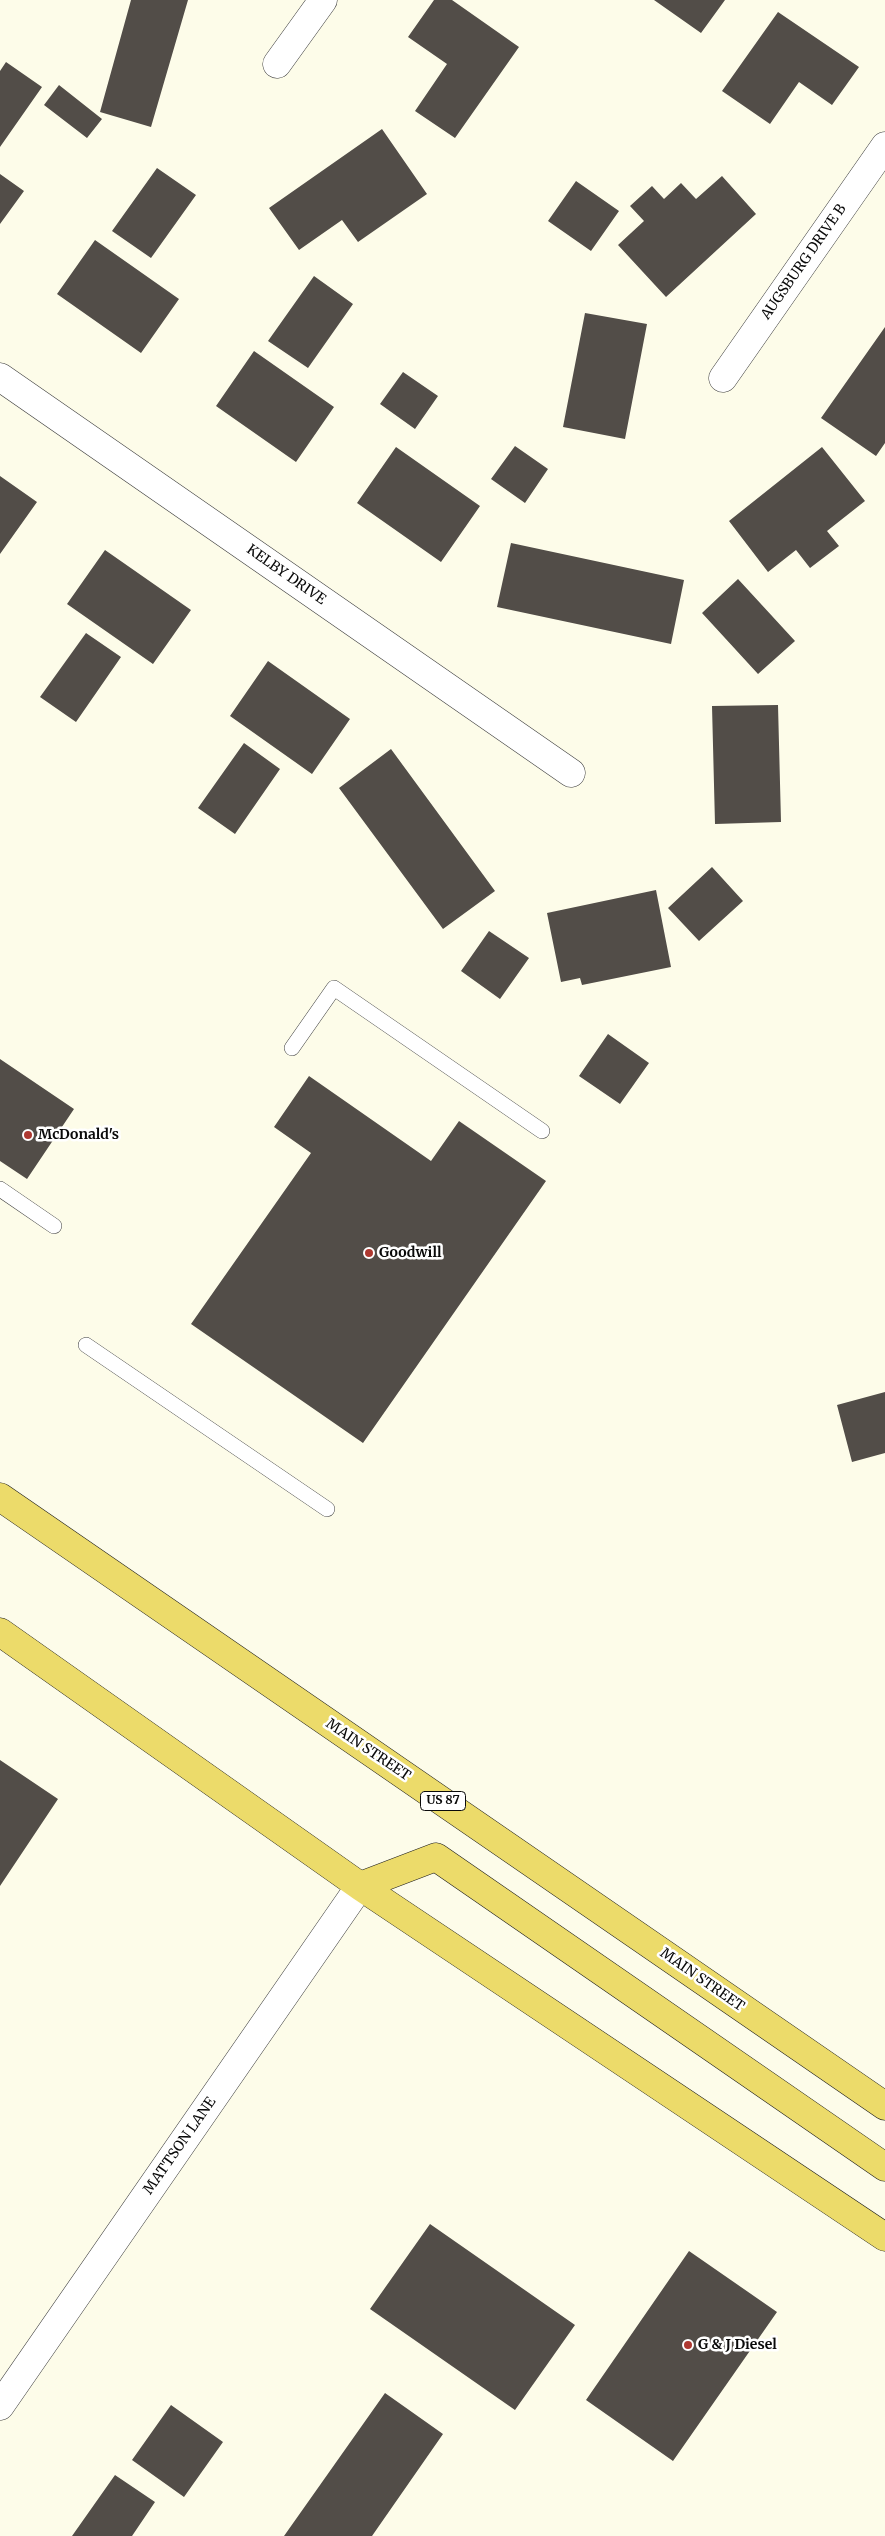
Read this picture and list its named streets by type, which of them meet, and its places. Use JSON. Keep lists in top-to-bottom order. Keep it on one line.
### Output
{"streets":{"main road":["MAIN STREET","US 87"],"street":["AUGSBURG DRIVE B","KELBY DRIVE","MATTSON LANE"]},"places":["McDonald's","Goodwill","G & J Diesel"]}
